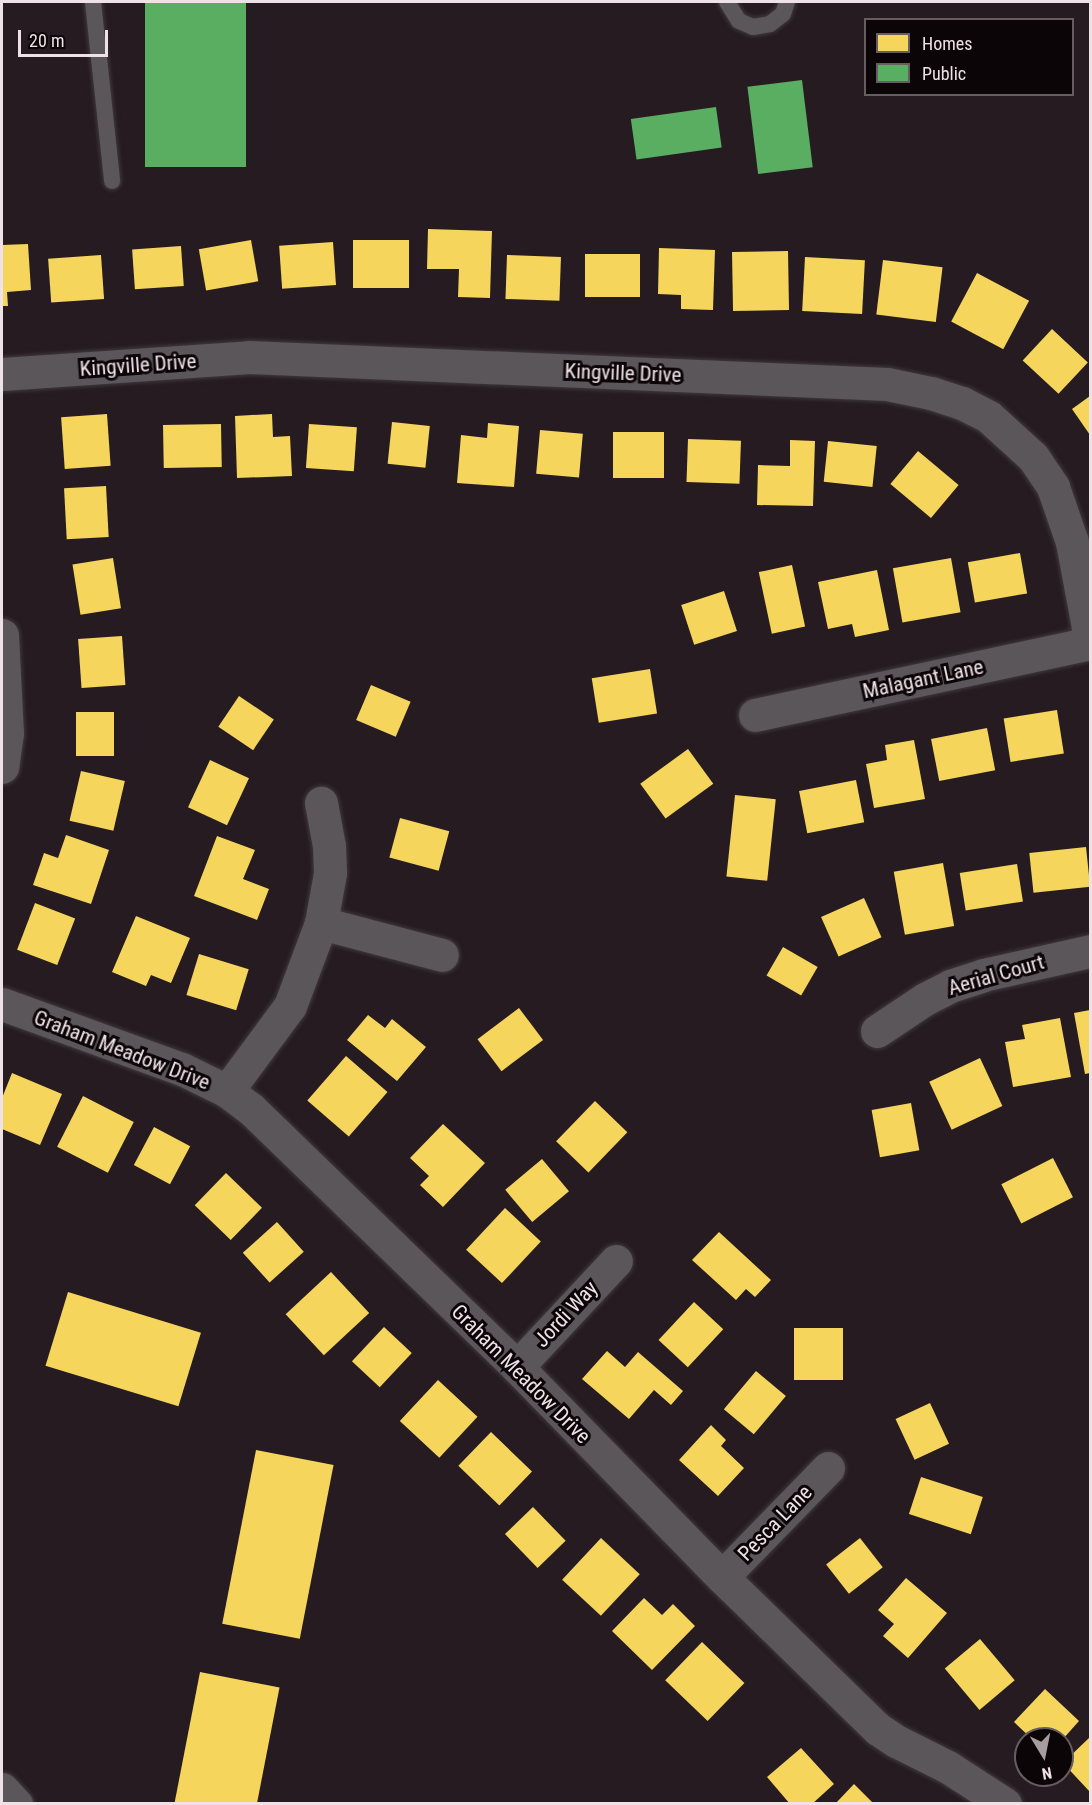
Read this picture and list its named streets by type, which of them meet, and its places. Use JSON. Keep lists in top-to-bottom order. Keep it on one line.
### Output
{"streets":{"street":["Kingville Drive","Malagant Lane","Aerial Court","Graham Meadow Drive","Jordi Way","Pesca Lane"]},"crossings":[["Graham Meadow Drive","Jordi Way"],["Graham Meadow Drive","Pesca Lane"]],"legend":["Homes","Public"],"scale_bar":"20 m","north":"bottom"}
